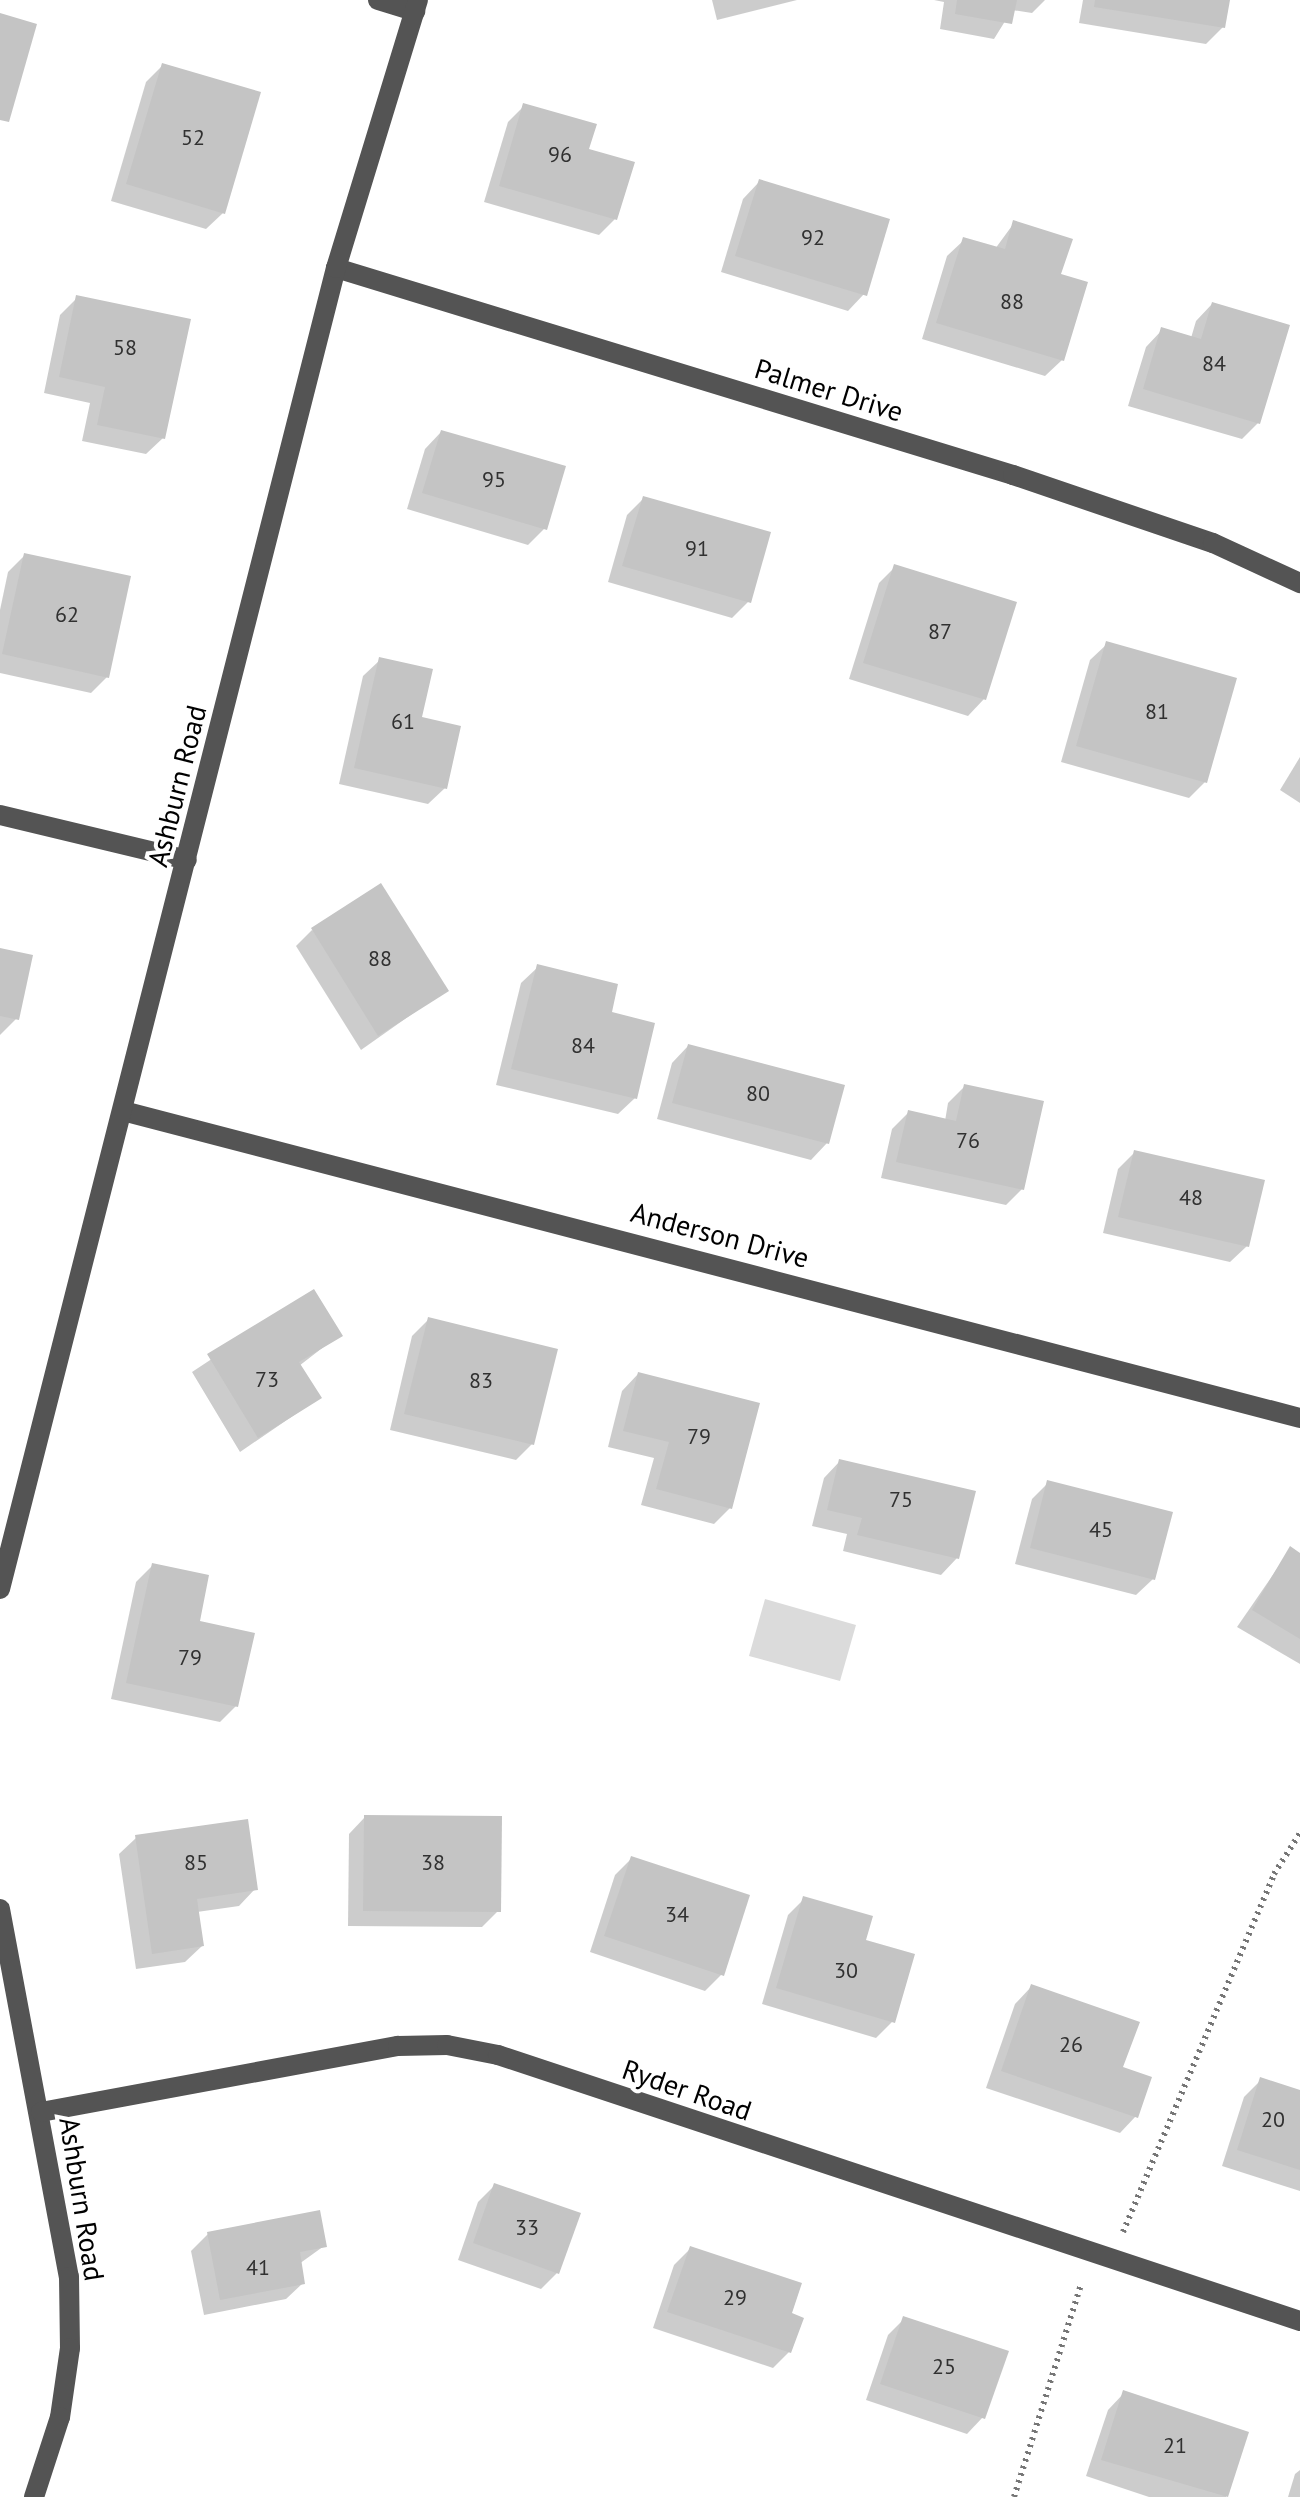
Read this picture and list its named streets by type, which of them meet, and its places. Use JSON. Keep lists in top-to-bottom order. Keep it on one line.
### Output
{"streets":{"street":["Palmer Drive","Ashburn Road","Anderson Drive","Ryder Road"]},"crossings":[["Palmer Drive","Ashburn Road"],["Ashburn Road","Anderson Drive"],["Ashburn Road","Ryder Road"]],"house_numbers":["52","96","92","88","58","84","95","91","62","87","81","61","88","84","80","76","48","73","83","79","75","45","79","85","38","34","30","26","20","33","41","29","25","21"]}
